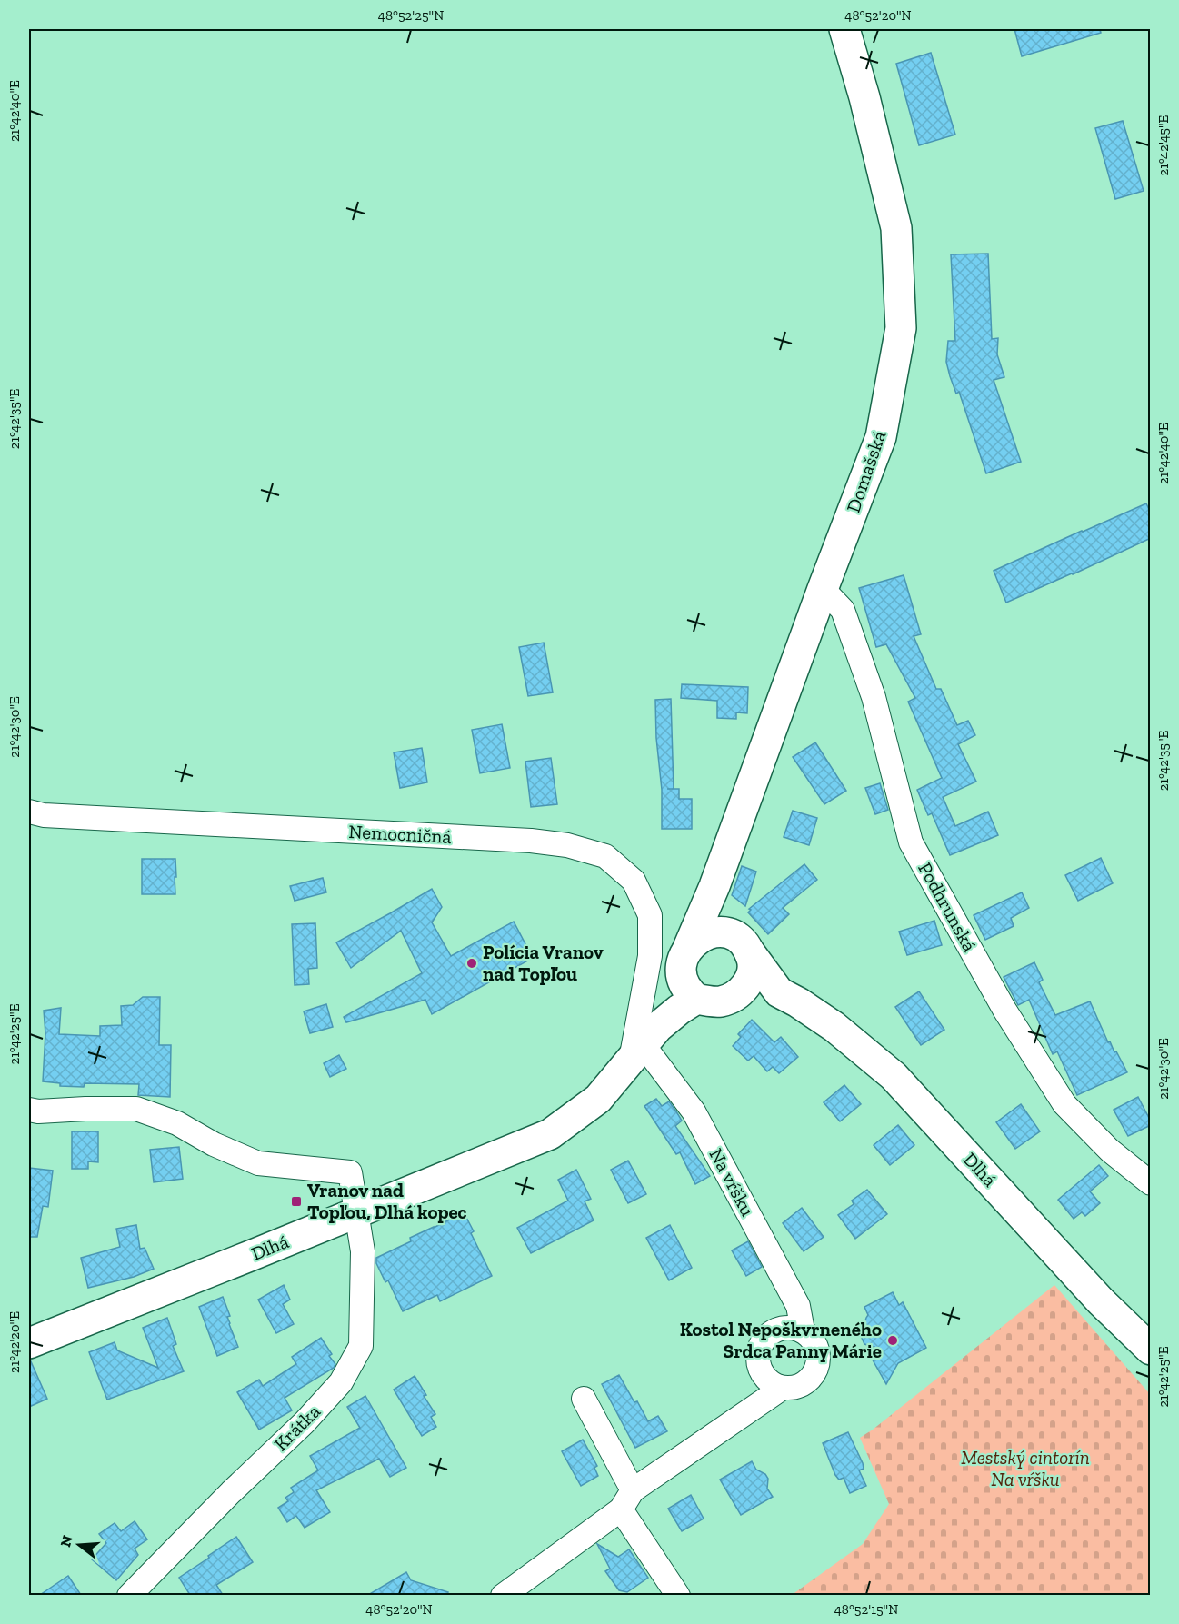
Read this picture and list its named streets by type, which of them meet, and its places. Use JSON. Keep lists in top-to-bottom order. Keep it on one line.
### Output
{"streets":{"street":["Domašská","Nemocničná","Podhrunská","Dlhá","Na vŕšku","Krátka"]},"crossings":[["Domašská","Nemocničná"],["Domašská","Podhrunská"],["Domašská","Dlhá"],["Domašská","Na vŕšku"],["Nemocničná","Dlhá"],["Nemocničná","Na vŕšku"],["Dlhá","Na vŕšku"],["Dlhá","Krátka"]],"parks":["Mestský cintorín Na vŕšku"],"places":{"other":["Polícia Vranov nad Topľou","Kostol Nepoškvrneného Srdca Panny Márie"],"transit":["Vranov nad Topľou, Dlhá kopec"]},"north":"left","coordinates":["48°52'25\"N","48°52'20\"N","21°42'40\"E","21°42'45\"E","21°42'35\"E","21°42'30\"E","21°42'25\"E","21°42'20\"E","48°52'15\"N"]}
